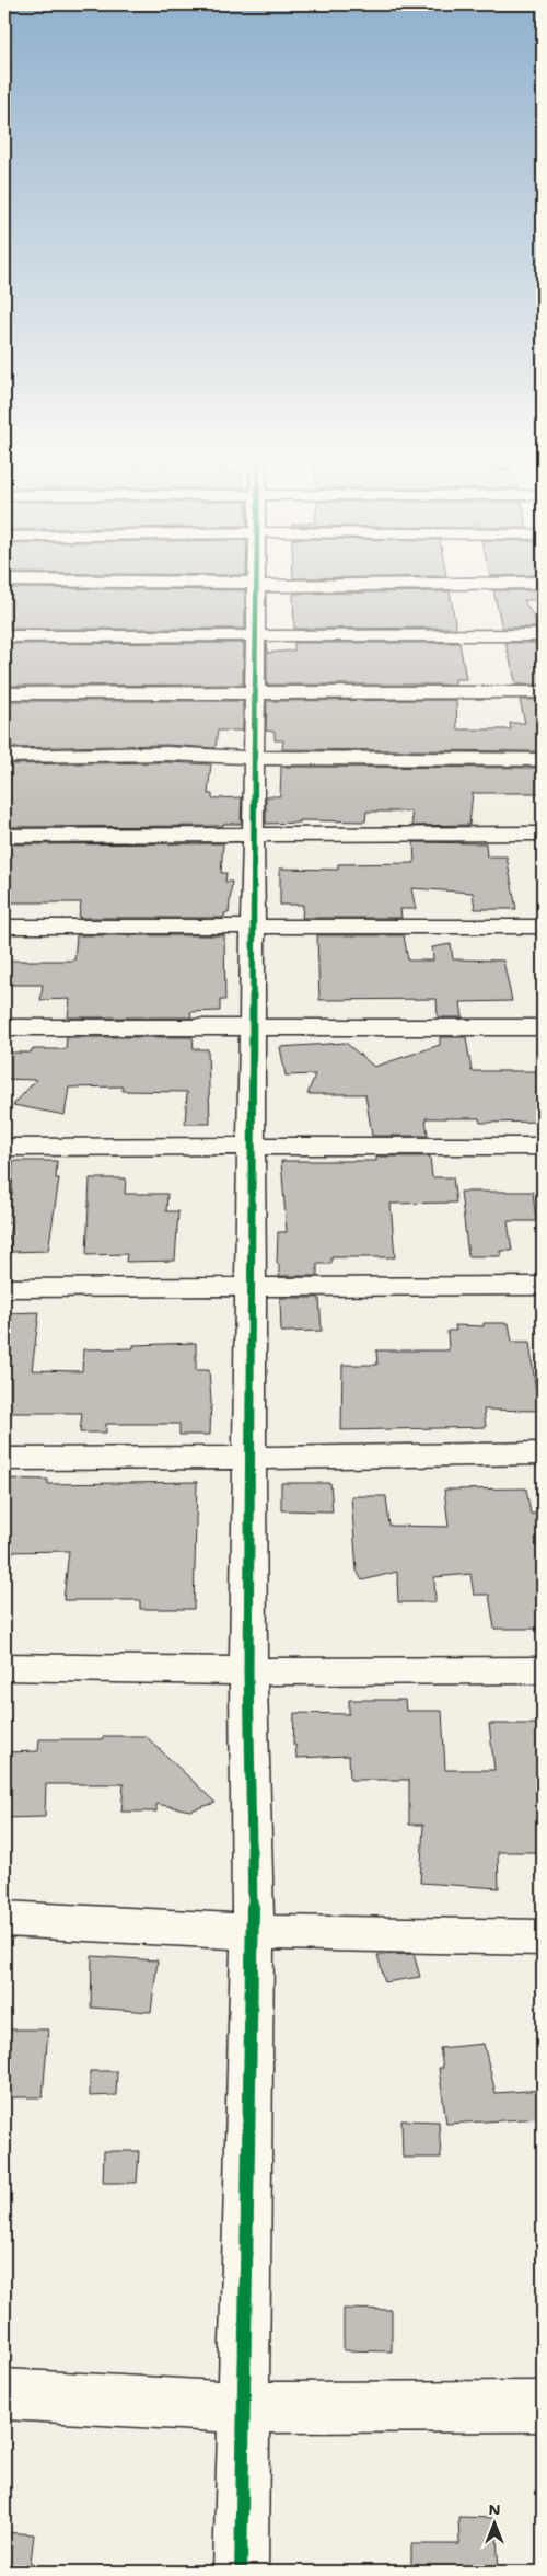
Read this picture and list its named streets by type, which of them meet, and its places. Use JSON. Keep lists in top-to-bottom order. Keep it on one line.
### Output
{"north":"top"}
